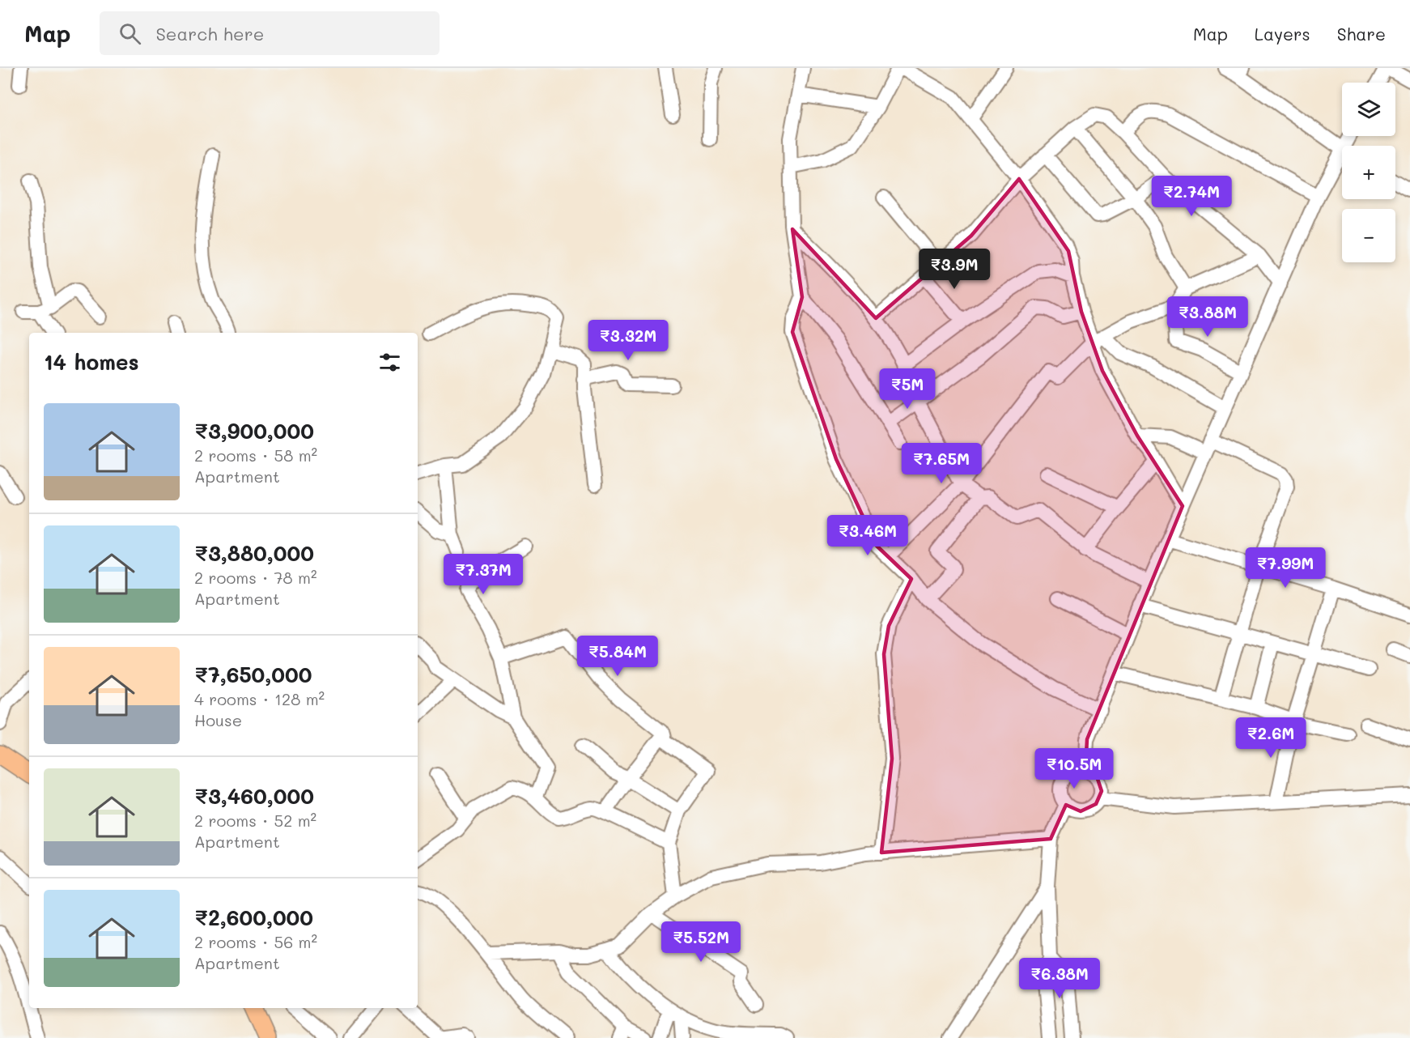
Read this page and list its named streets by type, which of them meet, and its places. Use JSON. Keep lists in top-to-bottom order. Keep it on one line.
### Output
{"page":{"header":"Map","search":"Search here","nav":["Map","Layers","Share"],"map_buttons":["+","−"],"price":["₹2.74M","₹3.9M","₹3.88M","₹3.32M","₹5M","₹7.65M","₹3.46M","₹7.99M","₹7.37M","₹5.84M","₹2.6M","₹10.5M","₹5.52M","₹6.38M"],"heading":"14 homes","list":[{"name":"₹3,900,000","note":"2 rooms · 58 m² · Apartment"},{"name":"₹3,880,000","note":"2 rooms · 78 m² · Apartment"},{"name":"₹7,650,000","note":"4 rooms · 128 m² · House"},{"name":"₹3,460,000","note":"2 rooms · 52 m² · Apartment"},{"name":"₹2,600,000","note":"2 rooms · 56 m² · Apartment"}]}}
